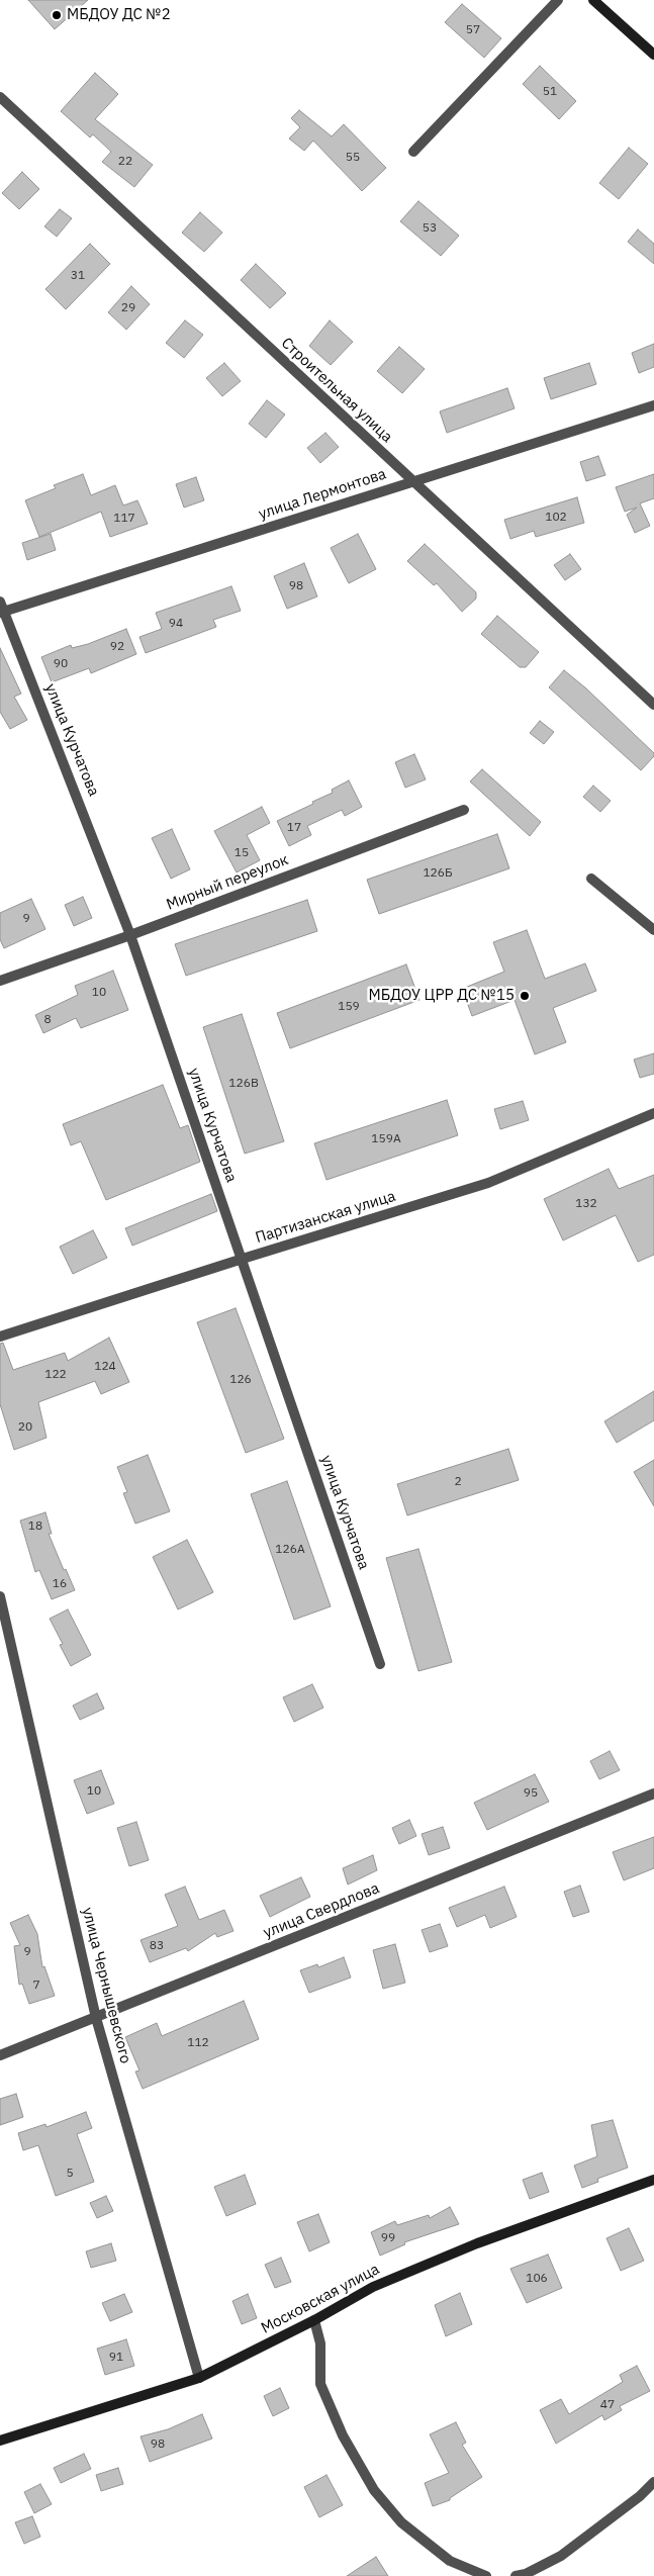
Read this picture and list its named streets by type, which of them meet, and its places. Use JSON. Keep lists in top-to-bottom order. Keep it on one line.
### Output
{"streets":{"street":["Строительная улица","улица Лермонтова","улица Курчатова","Мирный переулок","Партизанская улица","улица Свердлова","улица Чернышевского","Московская улица"]},"crossings":[["Строительная улица","улица Лермонтова"],["улица Лермонтова","улица Курчатова"],["улица Курчатова","Мирный переулок"],["улица Курчатова","Партизанская улица"],["улица Свердлова","улица Чернышевского"],["улица Чернышевского","Московская улица"]],"places":["МБДОУ ДС №2","МБДОУ ЦРР ДС №15"],"house_numbers":["57","51","55","22","53","31","29","102","117","98","94","92","90","17","15","126Б","9","10","159","8","126В","159А","132","124","122","126","20","2","18","126А","16","10","95","83","9","7","112","5","99","106","91","47","98"]}
